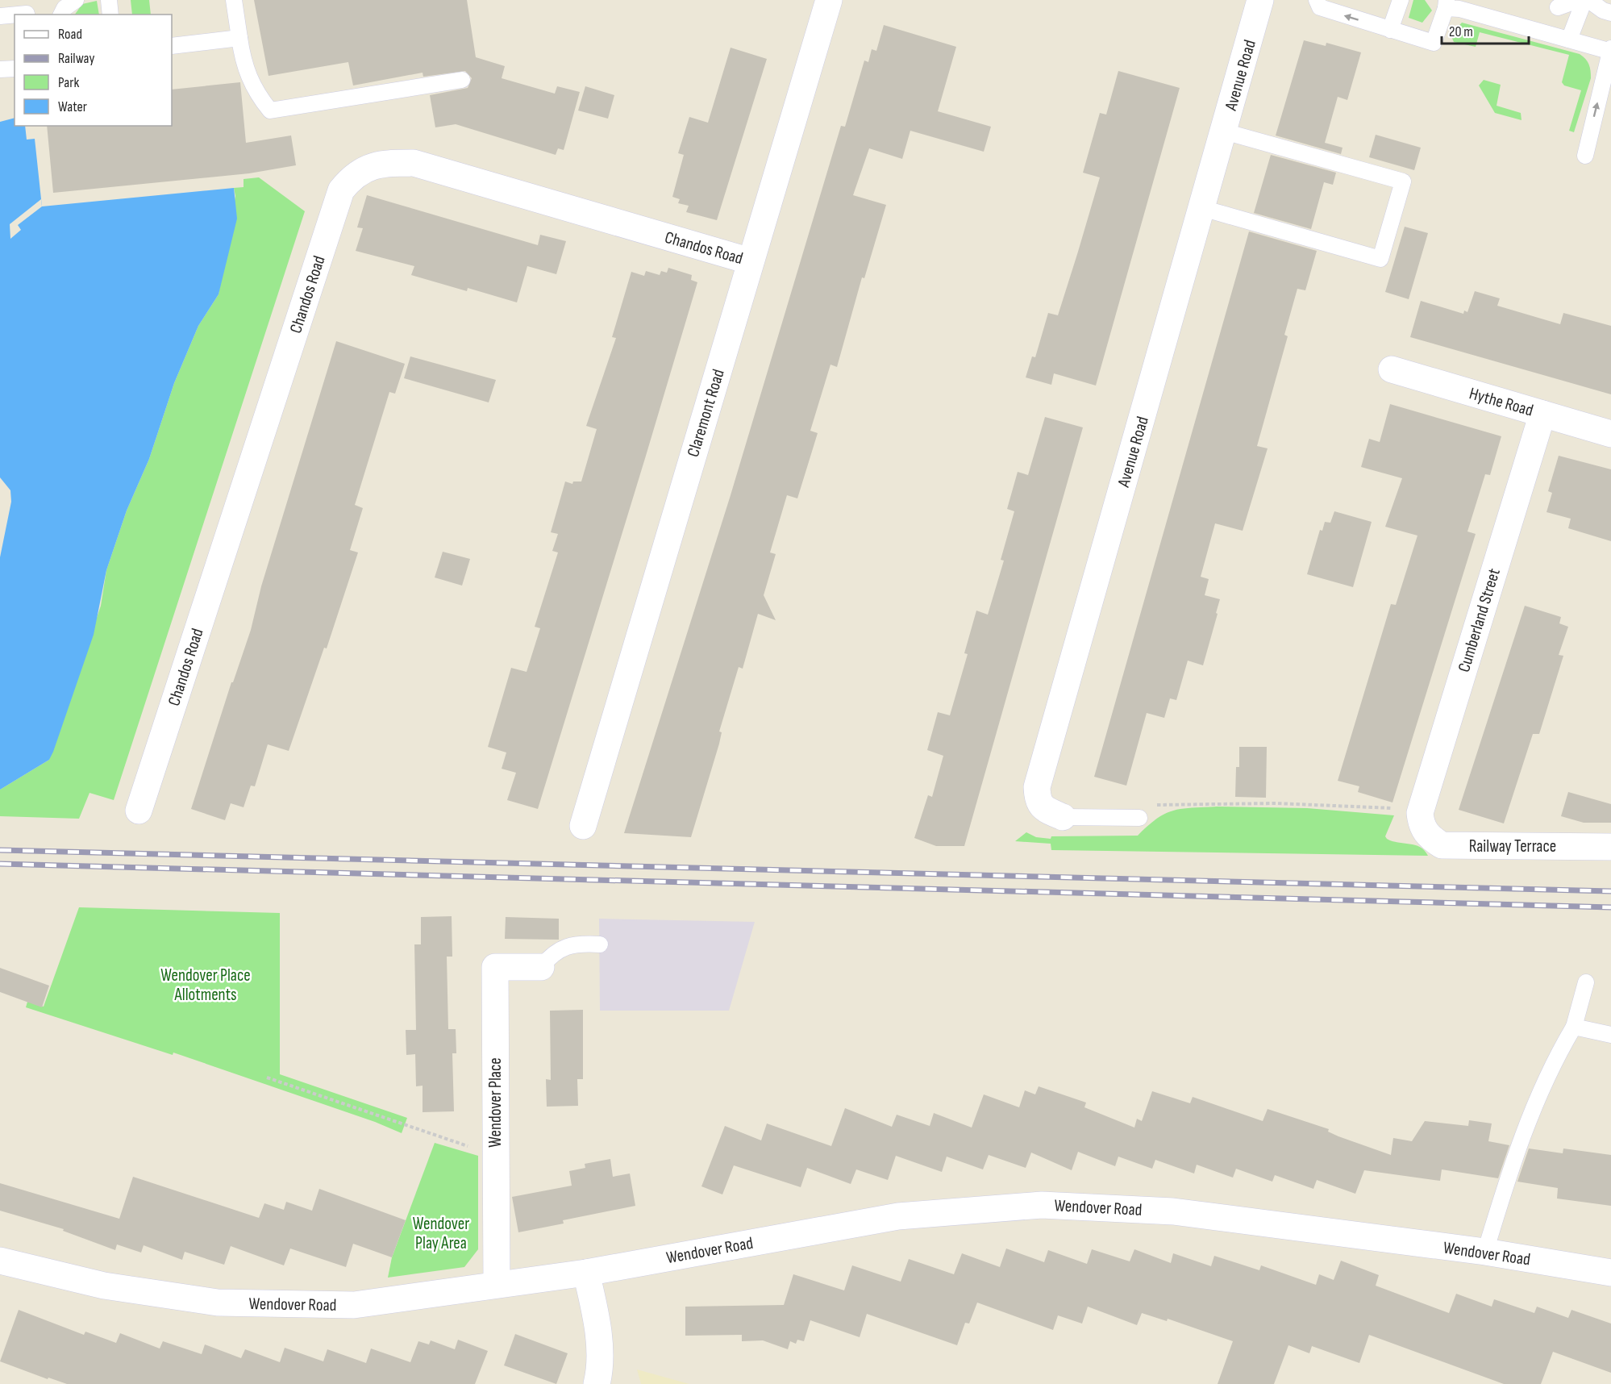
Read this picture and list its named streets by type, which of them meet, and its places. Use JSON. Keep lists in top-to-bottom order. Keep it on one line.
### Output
{"streets":{"street":["Avenue Road","Chandos Road","Hythe Road","Claremont Road","Cumberland Street","Railway Terrace","Wendover Place","Wendover Road"]},"crossings":[["Chandos Road","Claremont Road"],["Hythe Road","Cumberland Street"],["Cumberland Street","Railway Terrace"],["Wendover Place","Wendover Road"]],"parks":["Wendover Place Allotments","Wendover Play Area"],"legend":["Road","Railway","Park","Water"],"scale_bar":"20 m"}
